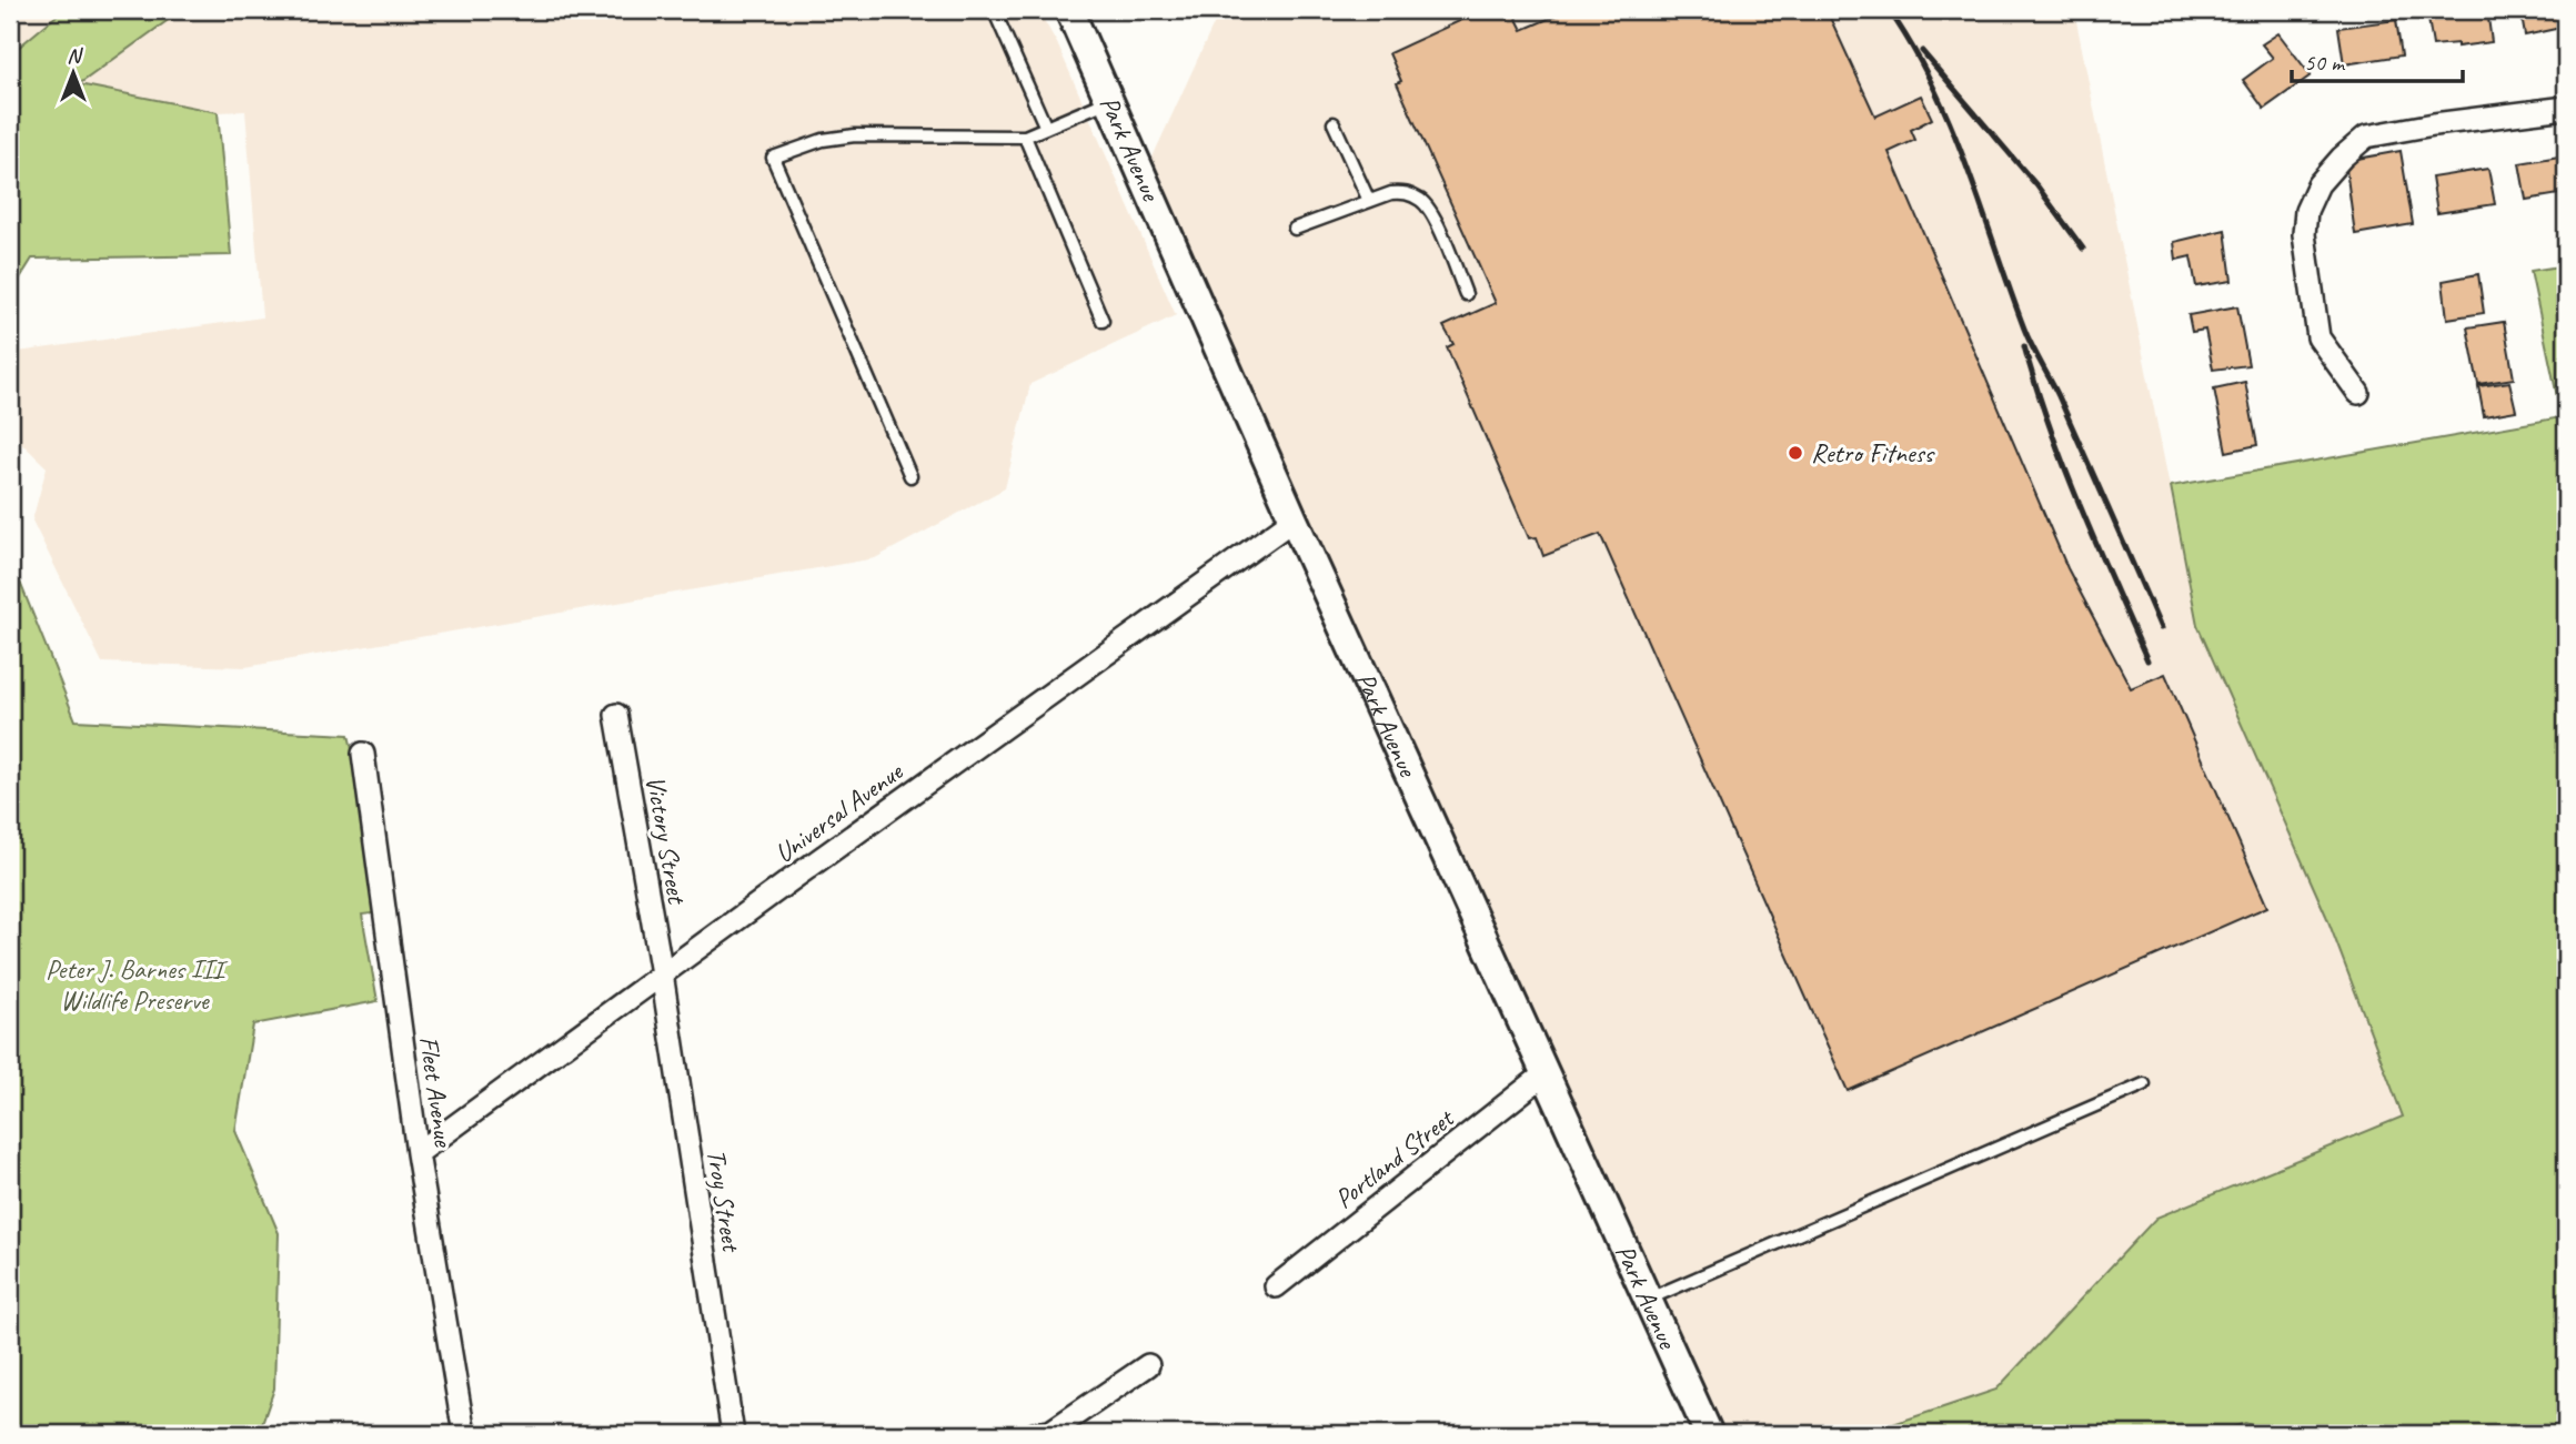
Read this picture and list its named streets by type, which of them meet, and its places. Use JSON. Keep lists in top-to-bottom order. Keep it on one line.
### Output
{"streets":{"street":["Park Avenue","Universal Avenue","Victory Street","Fleet Avenue","Portland Street","Troy Street"]},"crossings":[["Park Avenue","Universal Avenue"],["Park Avenue","Portland Street"],["Universal Avenue","Victory Street"],["Universal Avenue","Fleet Avenue"],["Universal Avenue","Troy Street"],["Victory Street","Troy Street"]],"parks":["Peter J. Barnes III Wildlife Preserve"],"places":["Retro Fitness"],"scale_bar":"50 m","north":"top"}
